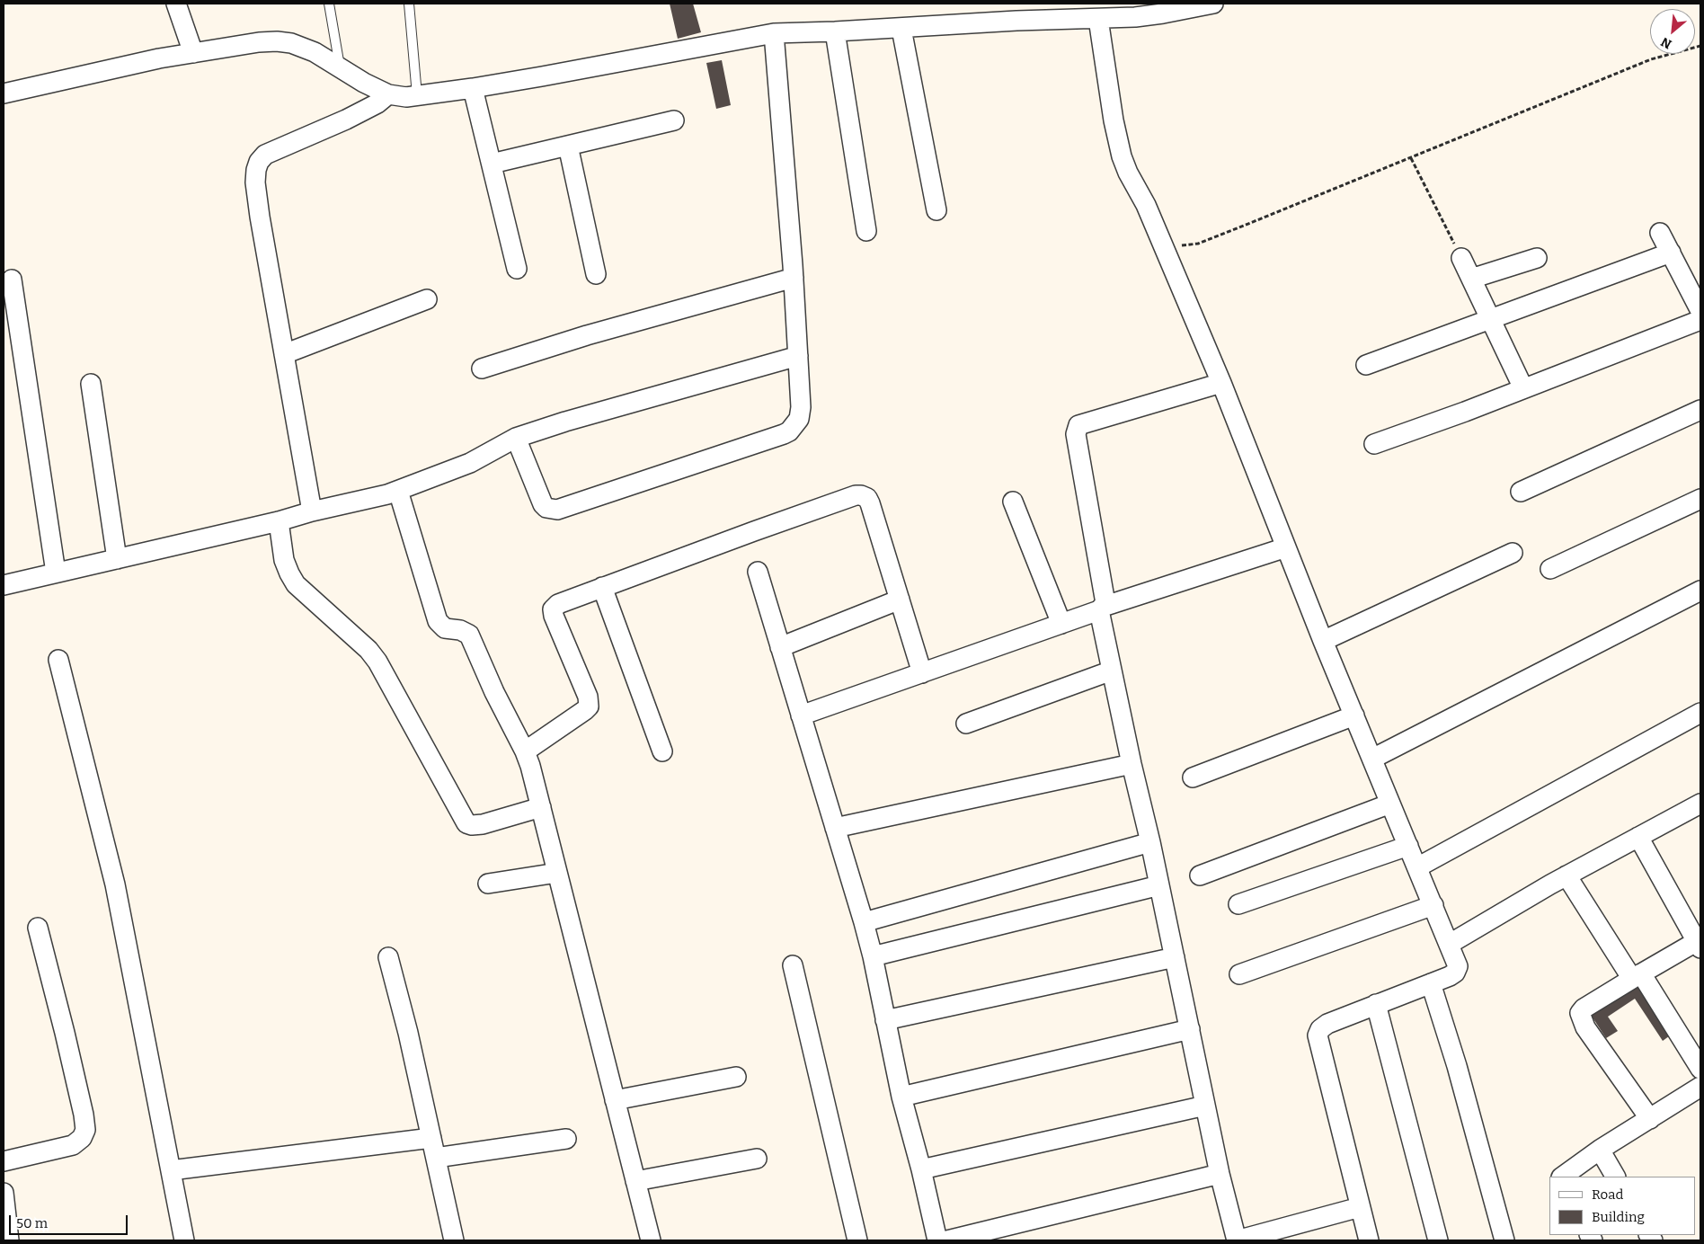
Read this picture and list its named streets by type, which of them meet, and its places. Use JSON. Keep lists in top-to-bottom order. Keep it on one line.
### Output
{"legend":["Road","Building"],"scale_bar":"50 m","north":"bottom left"}
